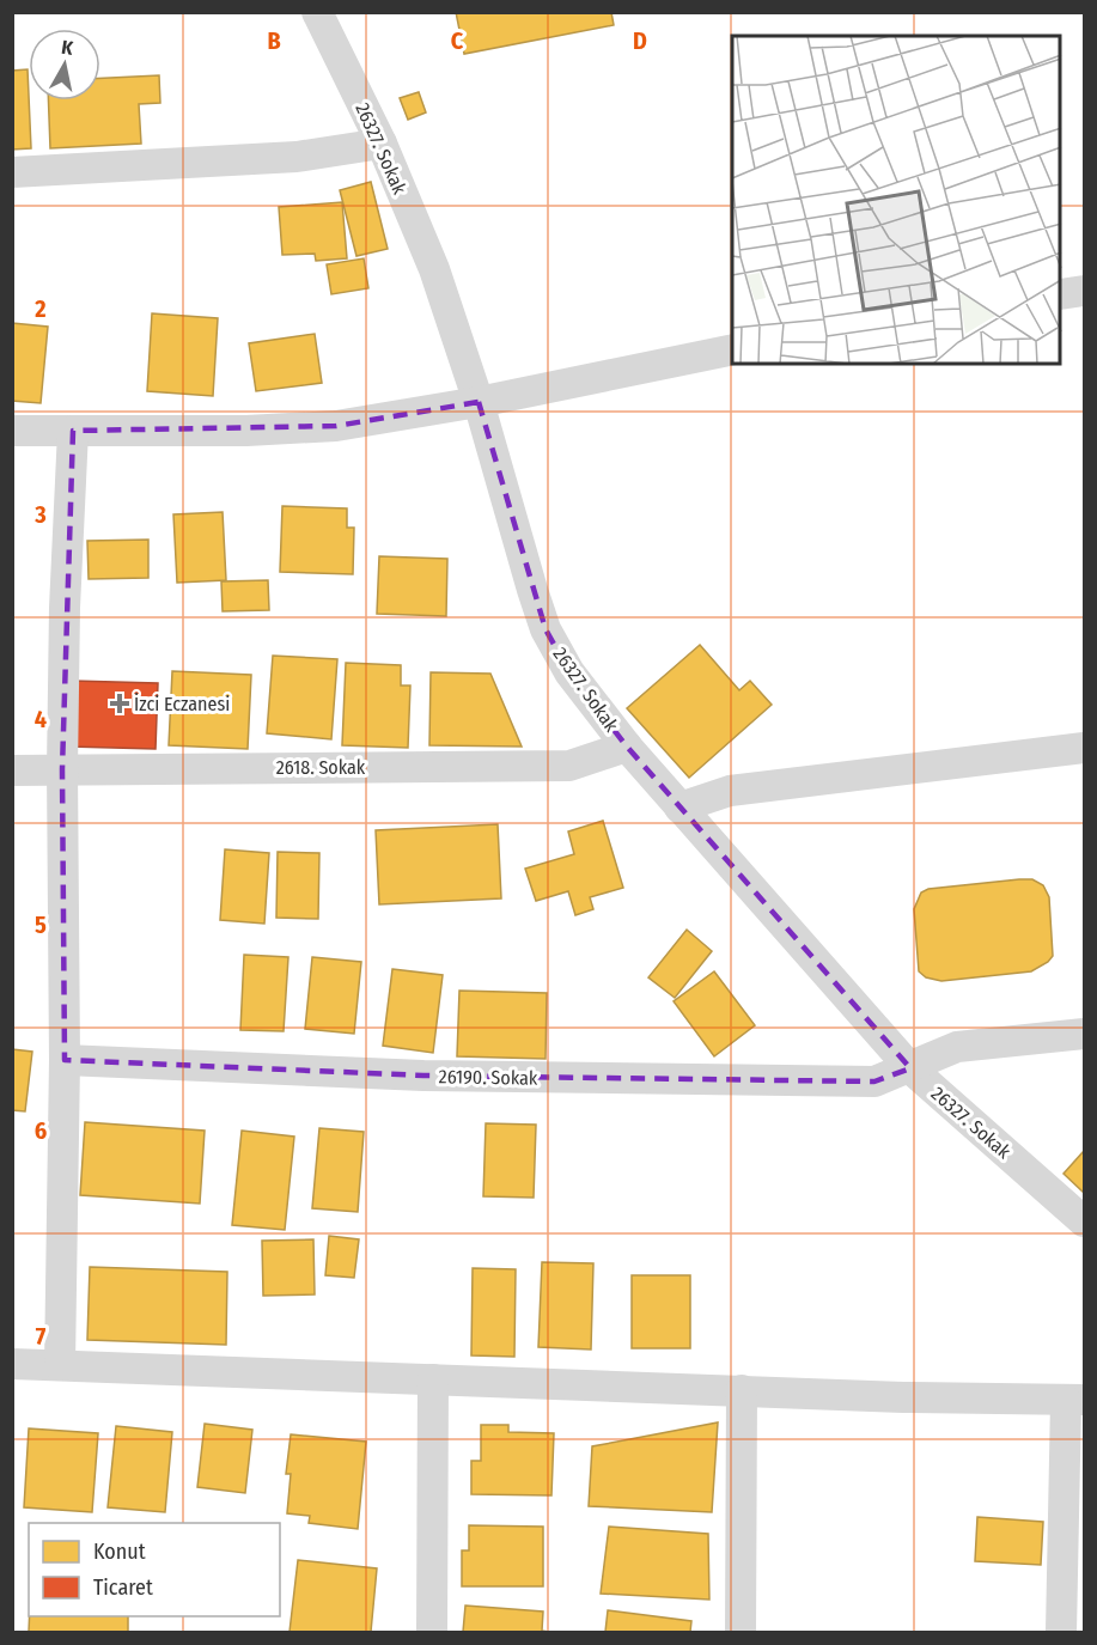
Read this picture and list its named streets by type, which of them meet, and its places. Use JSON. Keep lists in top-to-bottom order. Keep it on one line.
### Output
{"streets":{"street":["26327. Sokak","2618. Sokak","26190. Sokak"]},"crossings":[["26327. Sokak","2618. Sokak"],["26327. Sokak","26190. Sokak"]],"places":{"health":["İzci Eczanesi"]},"legend":["Konut","Ticaret"],"north":"top","grid":{"columns":["B","C","D"],"rows":["2","3","4","5","6","7"]}}
